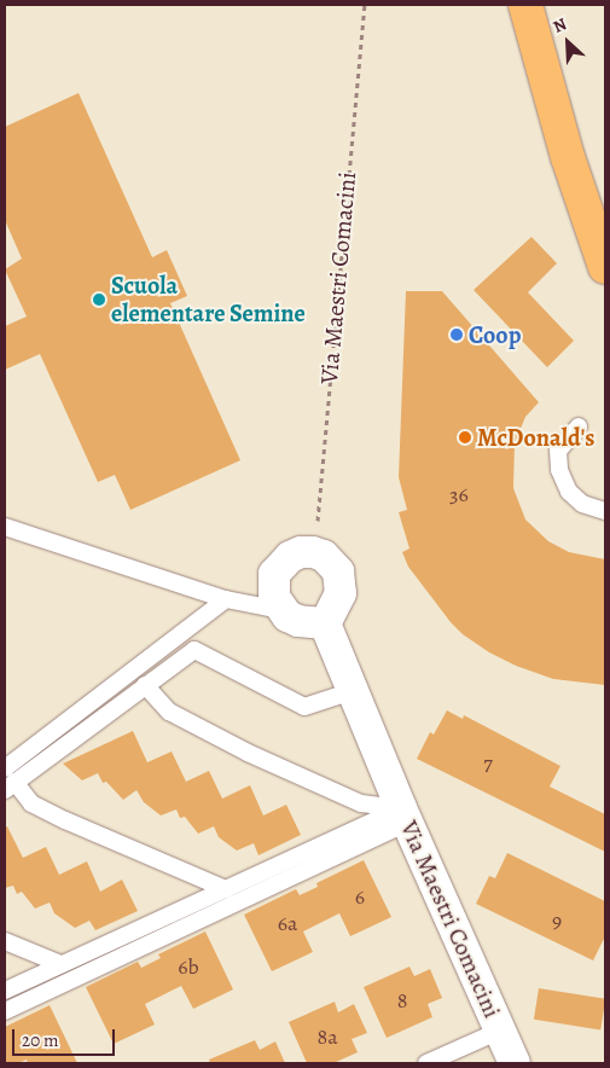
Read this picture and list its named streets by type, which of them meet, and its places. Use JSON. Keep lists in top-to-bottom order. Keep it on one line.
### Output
{"streets":{"street":["Via Maestri Comacini"]},"places":["Scuola elementare Semine","Coop","McDonald's"],"house_numbers":["36","7","6","9","6a","6b","8","8a"],"scale_bar":"20 m","north":"top left"}
